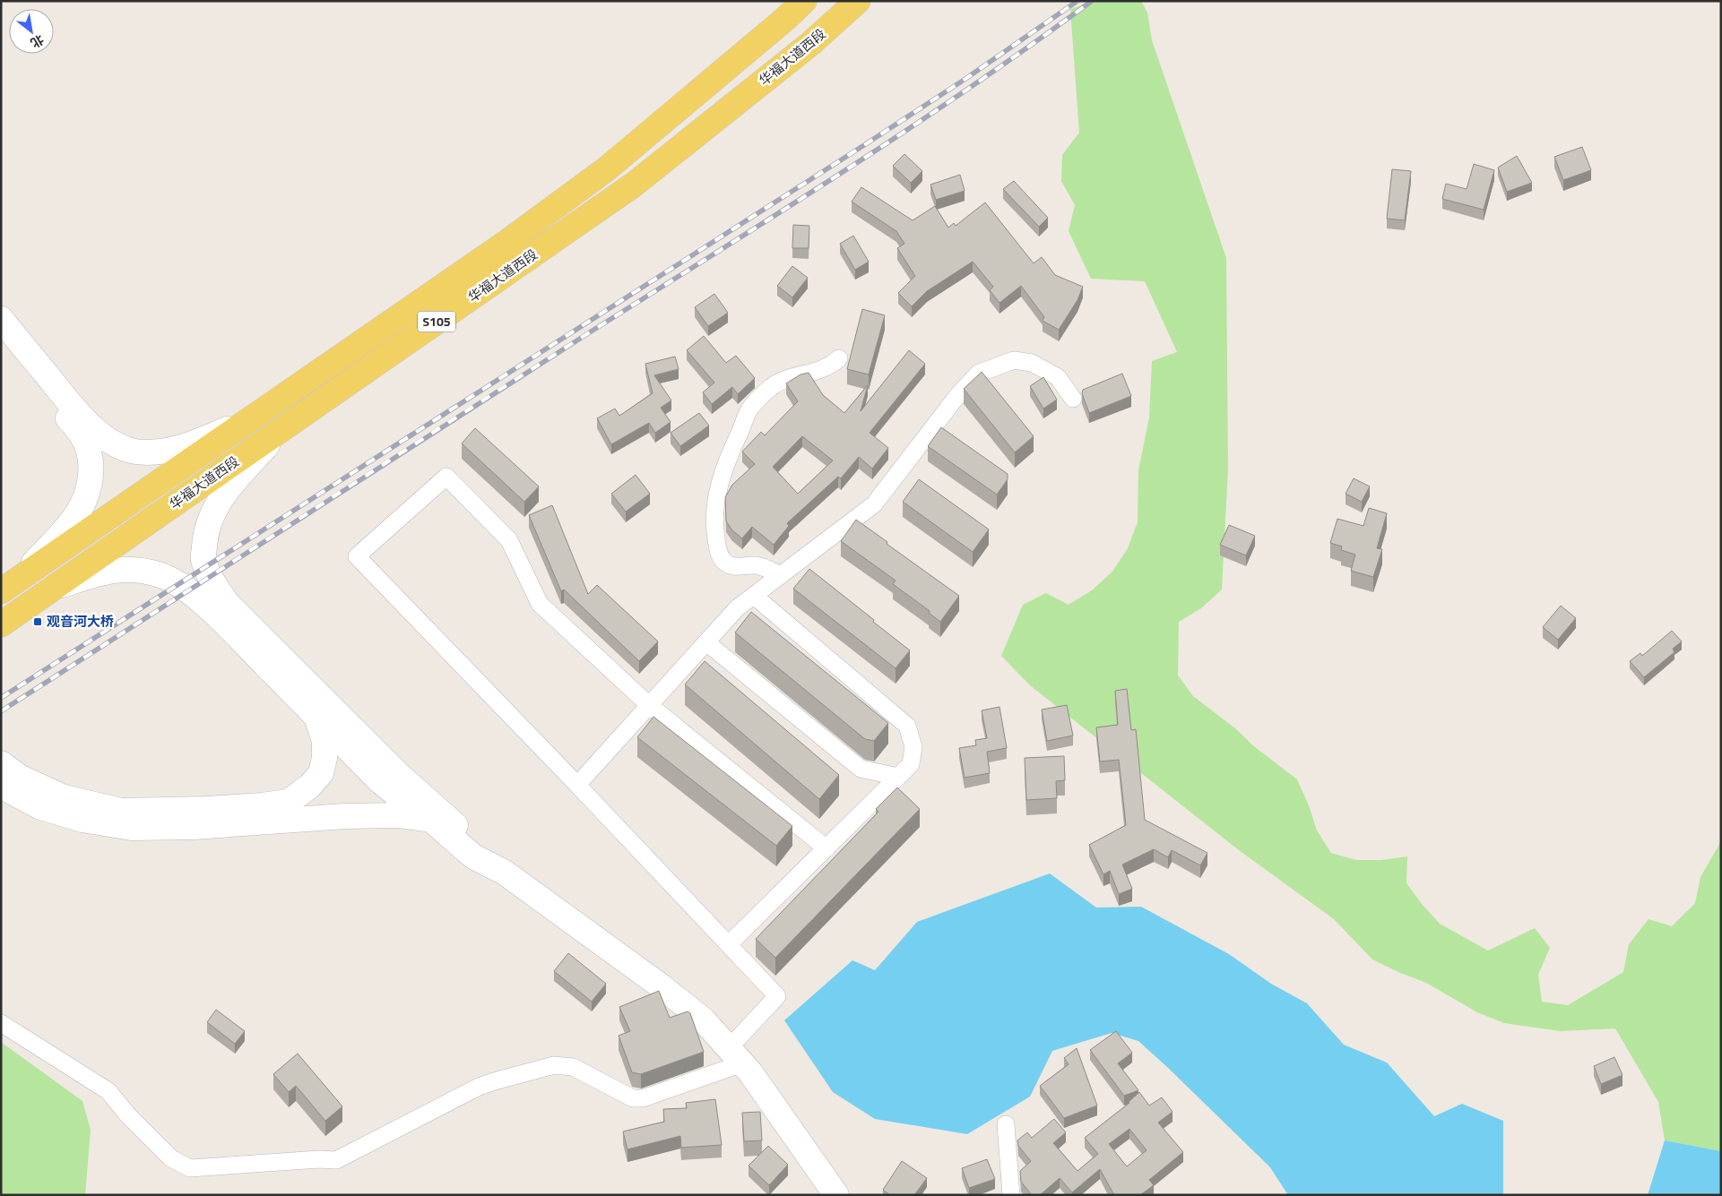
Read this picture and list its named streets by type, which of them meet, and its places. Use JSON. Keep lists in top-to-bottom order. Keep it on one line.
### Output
{"streets":{"main road":["华福大道西段","S105"]},"places":{"transit":["观音河大桥"]},"north":"bottom right"}
